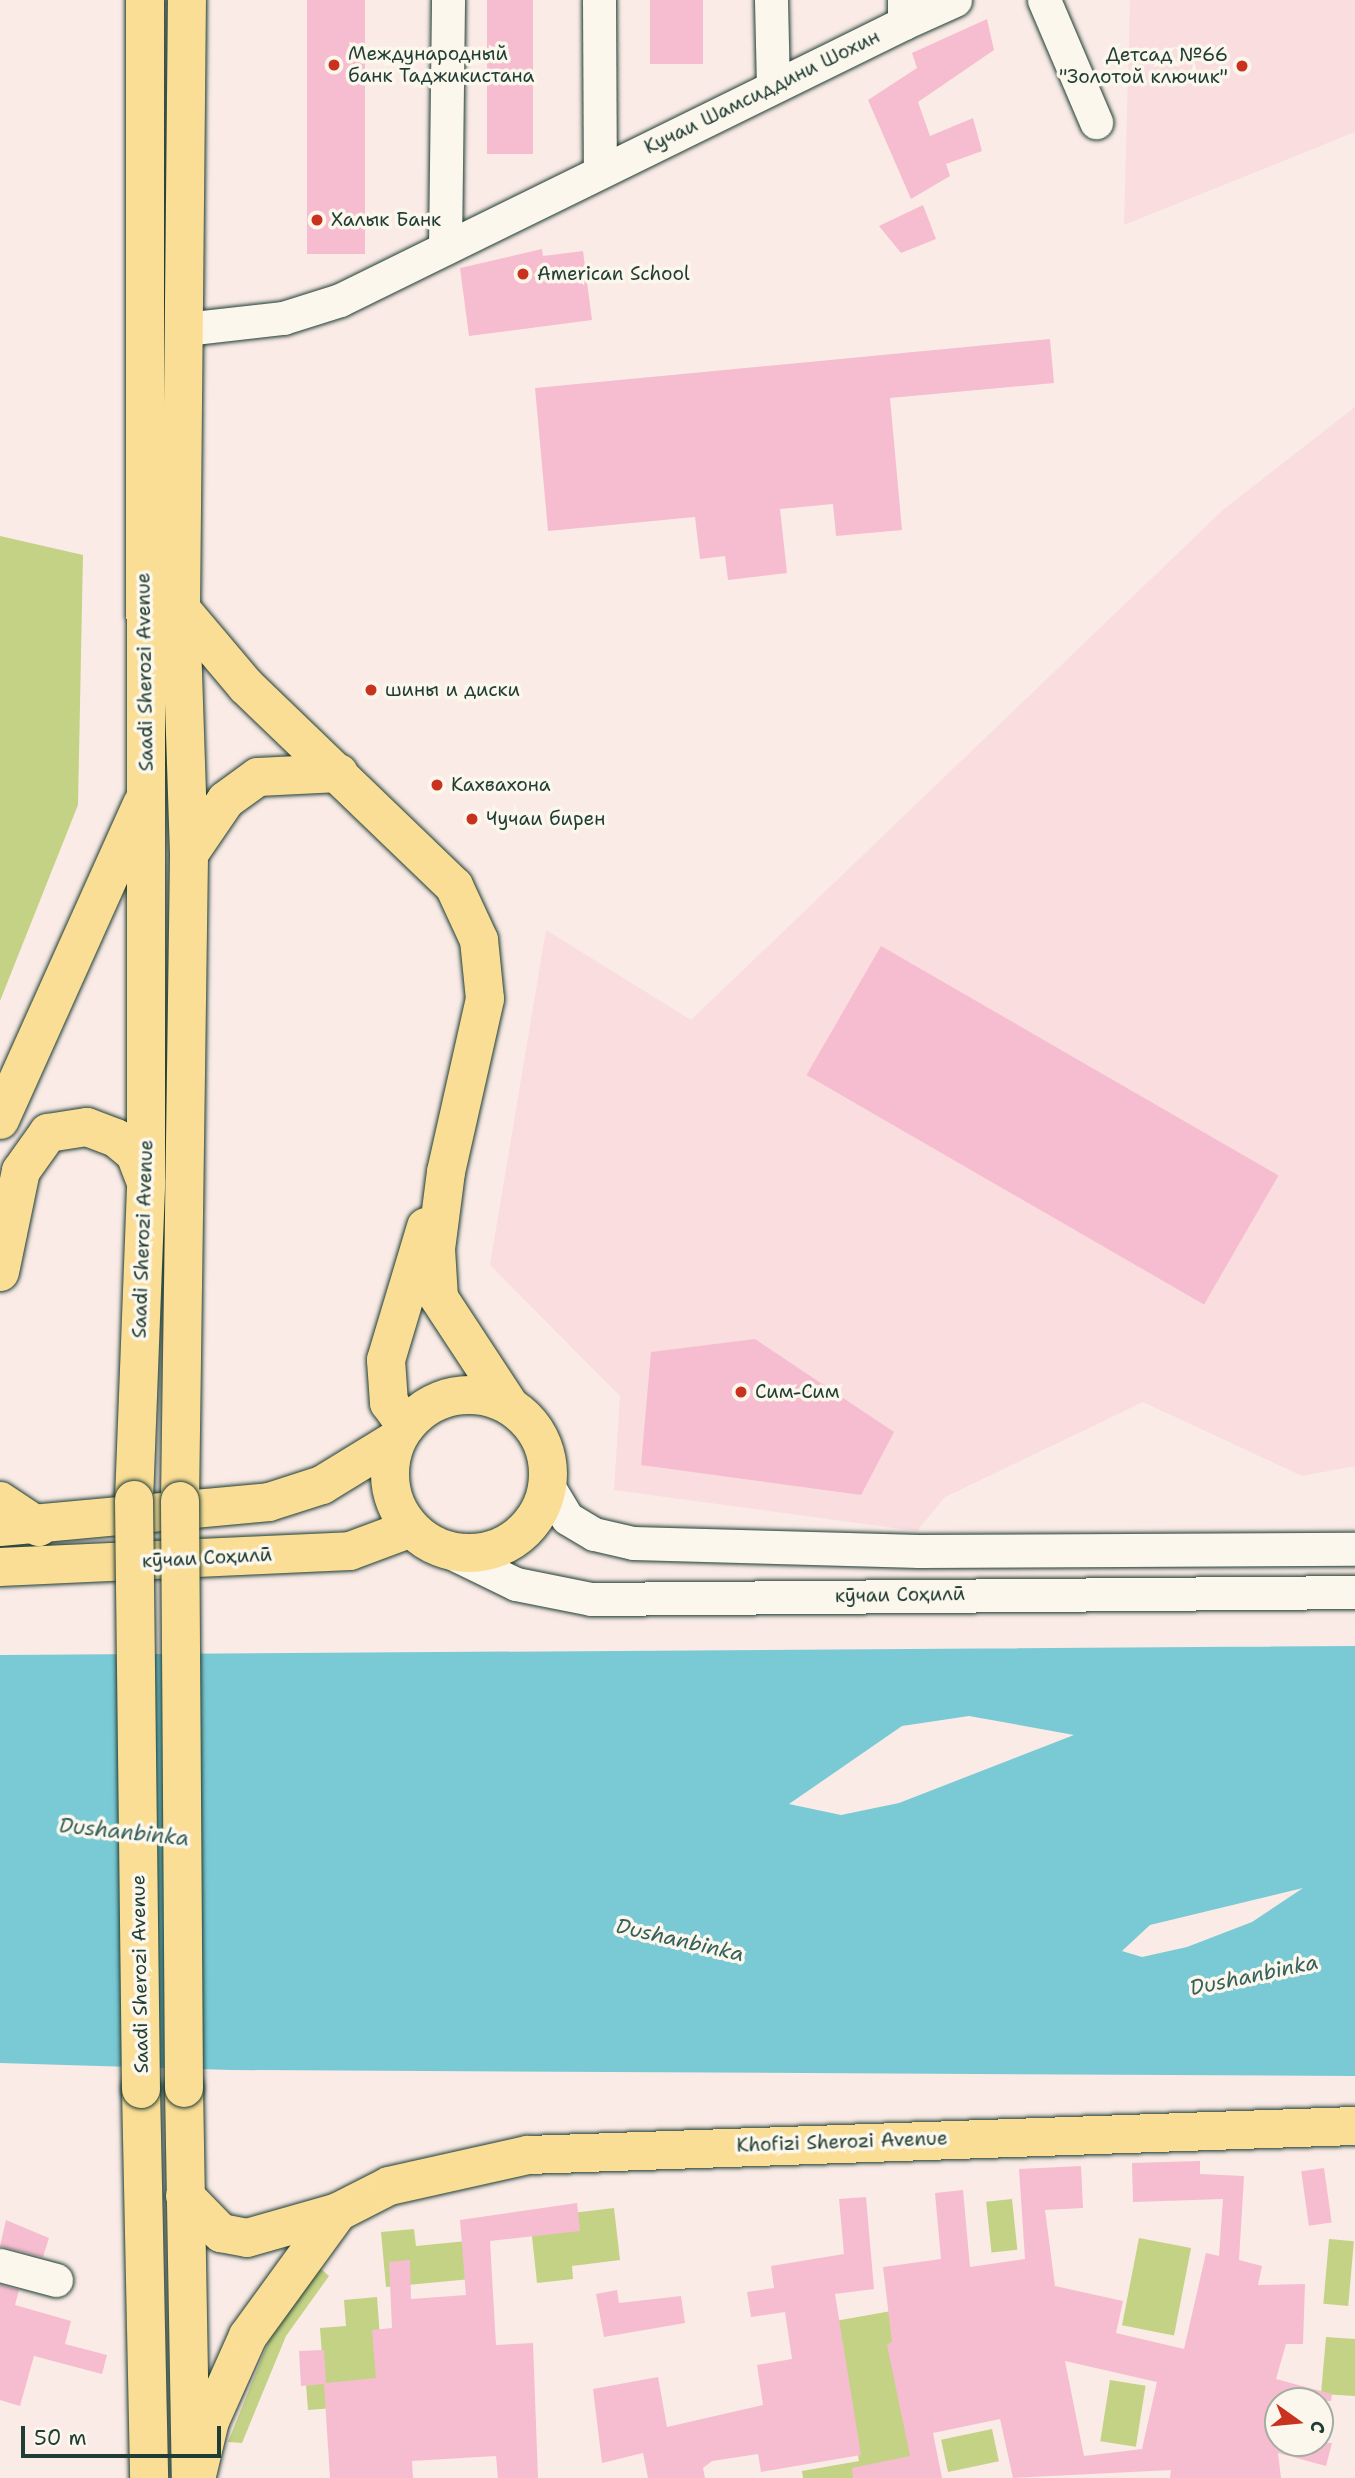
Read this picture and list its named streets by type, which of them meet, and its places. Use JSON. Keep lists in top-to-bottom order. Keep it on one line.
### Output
{"streets":{"main road":["Saadi Sherozi Avenue","кӯчаи Соҳилӣ","Khofizi Sherozi Avenue"],"street":["Кучаи Шамсиддини Шохин"]},"crossings":[["Кучаи Шамсиддини Шохин","Saadi Sherozi Avenue"],["Saadi Sherozi Avenue","Khofizi Sherozi Avenue"]],"water":["Dushanbinka"],"places":["Международный банк Таджикистана","Детсад №66 \"Золотой ключик\"","Халык Банк","American School","шины и диски","Кахвахона","Чучаи бирен","Сим-Сим"],"scale_bar":"50 m","north":"right"}
